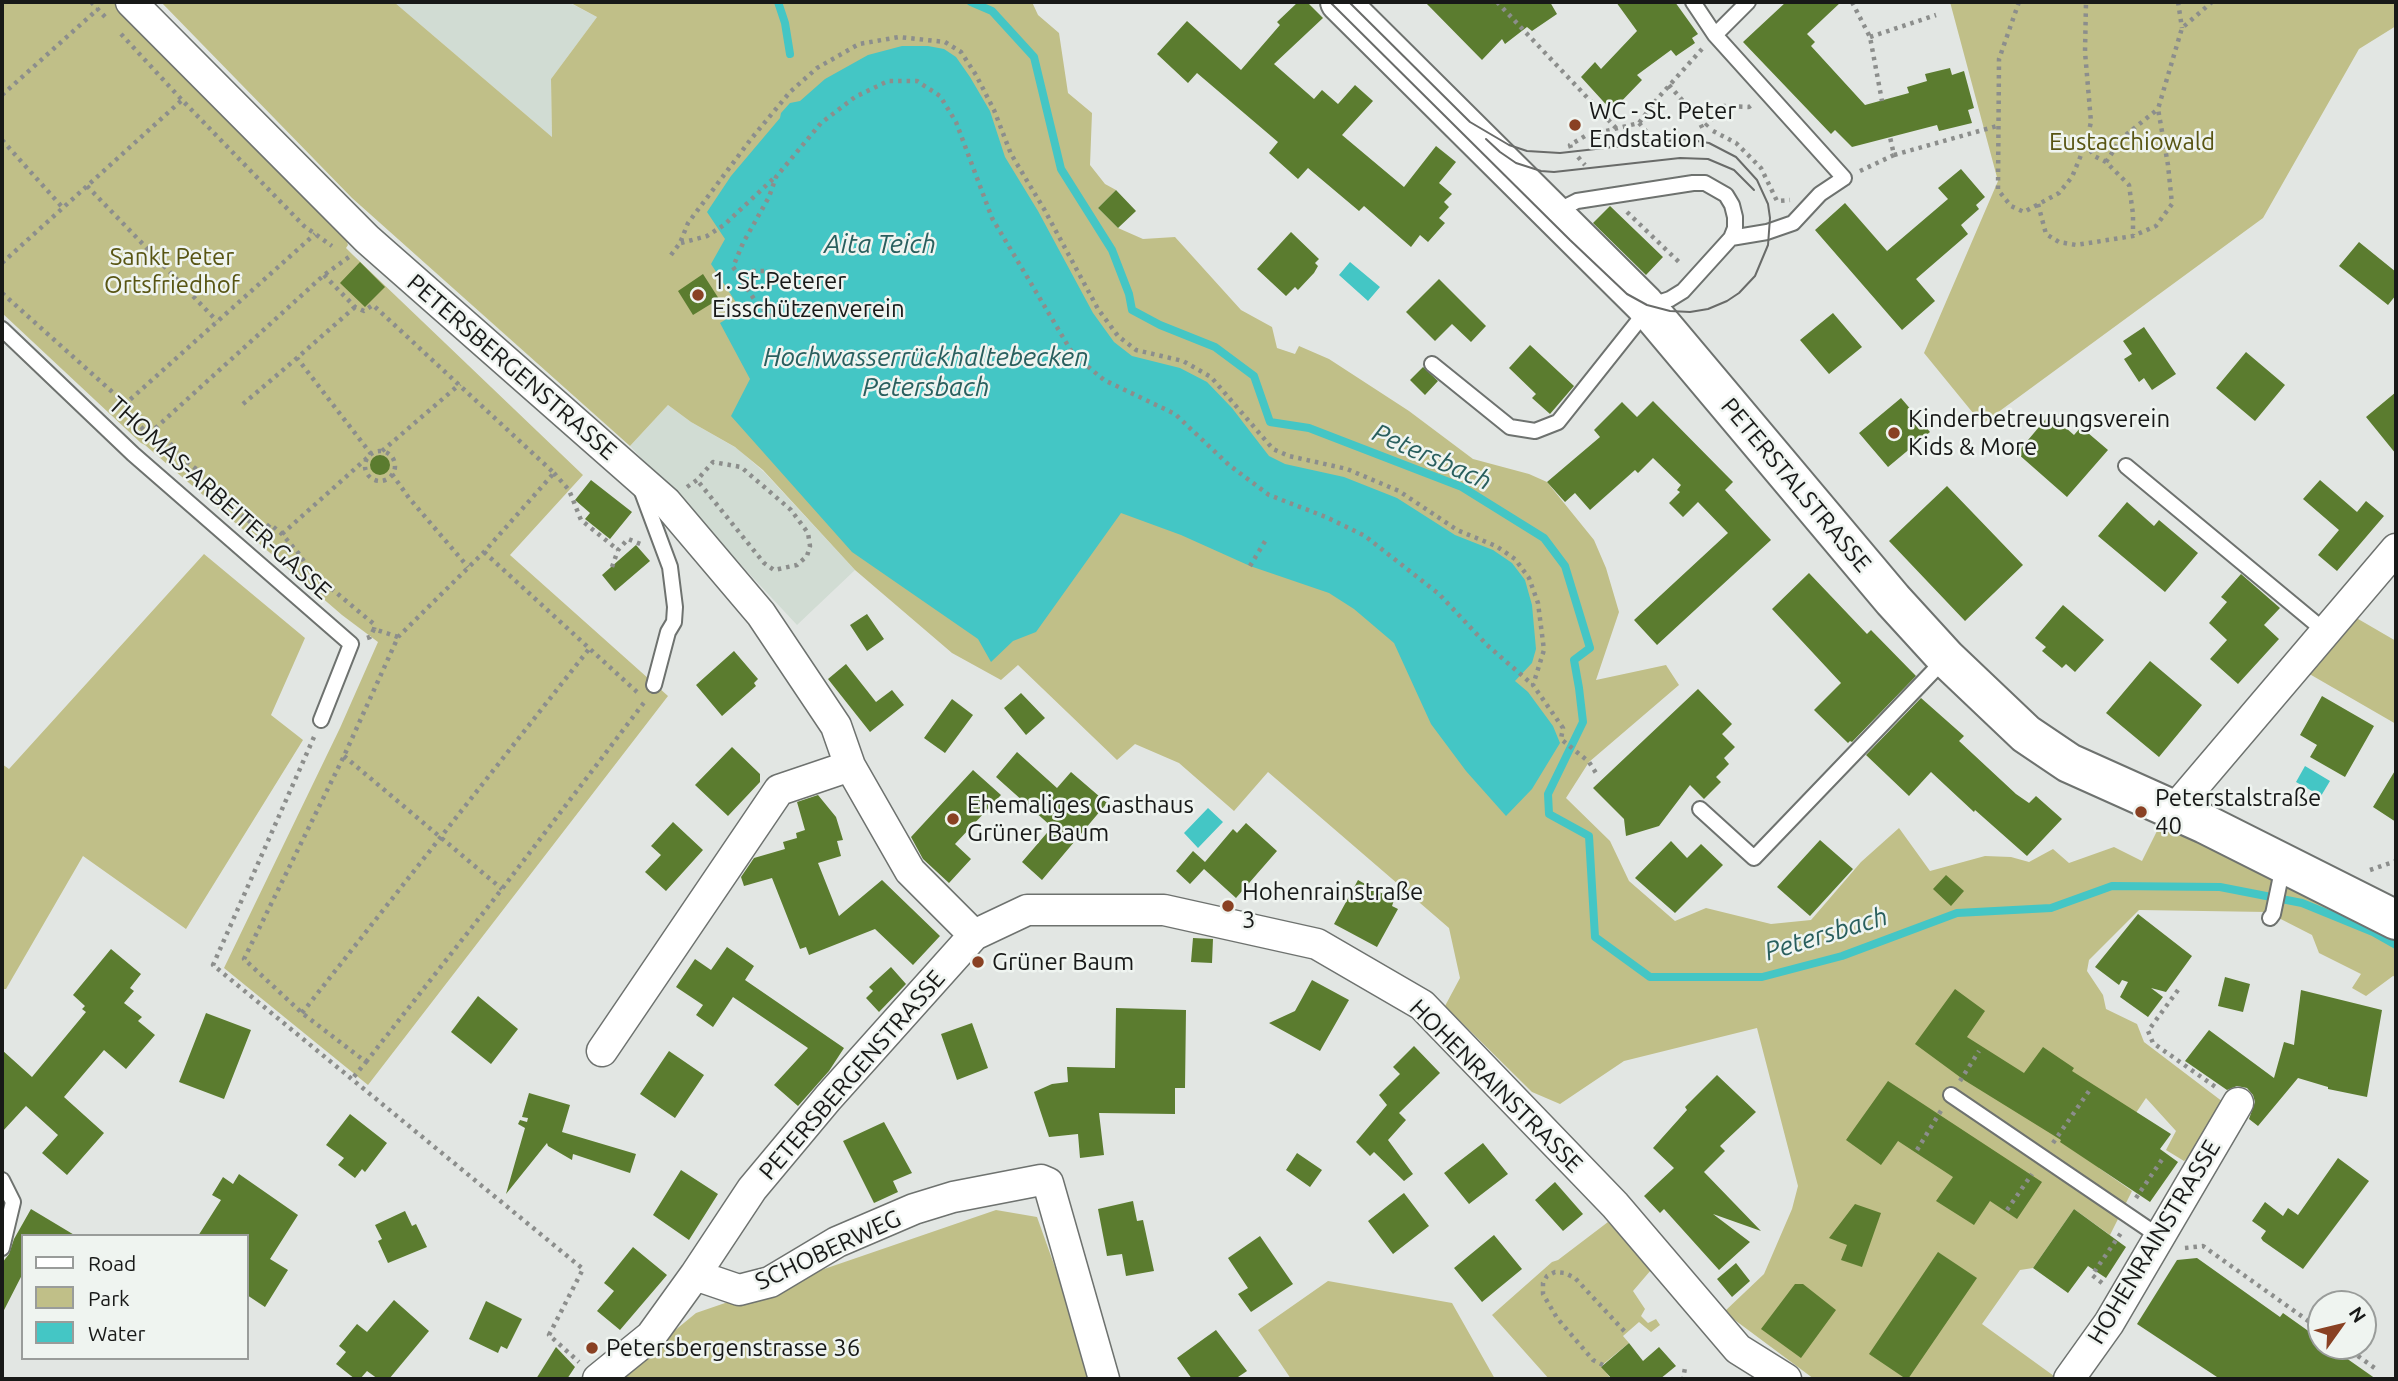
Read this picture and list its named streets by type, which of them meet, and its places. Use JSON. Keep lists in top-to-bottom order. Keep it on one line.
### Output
{"streets":{"street":["PETERSBERGENSTRASSE","PETERSTALSTRASSE","HOHENRAINSTRASSE","SCHOBERWEG"],"lane":["THOMAS-ARBEITER-GASSE"]},"crossings":[["PETERSBERGENSTRASSE","HOHENRAINSTRASSE"],["PETERSBERGENSTRASSE","SCHOBERWEG"]],"water":["Aita Teich","Hochwasserrückhaltebecken Petersbach","Petersbach"],"parks":["Eustacchiowald","Sankt Peter Ortsfriedhof"],"places":["WC - St. Peter Endstation","1. St.Peterer Eisschützenverein","Kinderbetreuungsverein Kids & More","Peterstalstraße 40","Ehemaliges Gasthaus Grüner Baum","Hohenrainstraße 3","Grüner Baum","Petersbergenstrasse 36"],"legend":["Road","Park","Water"],"north":"top right"}
